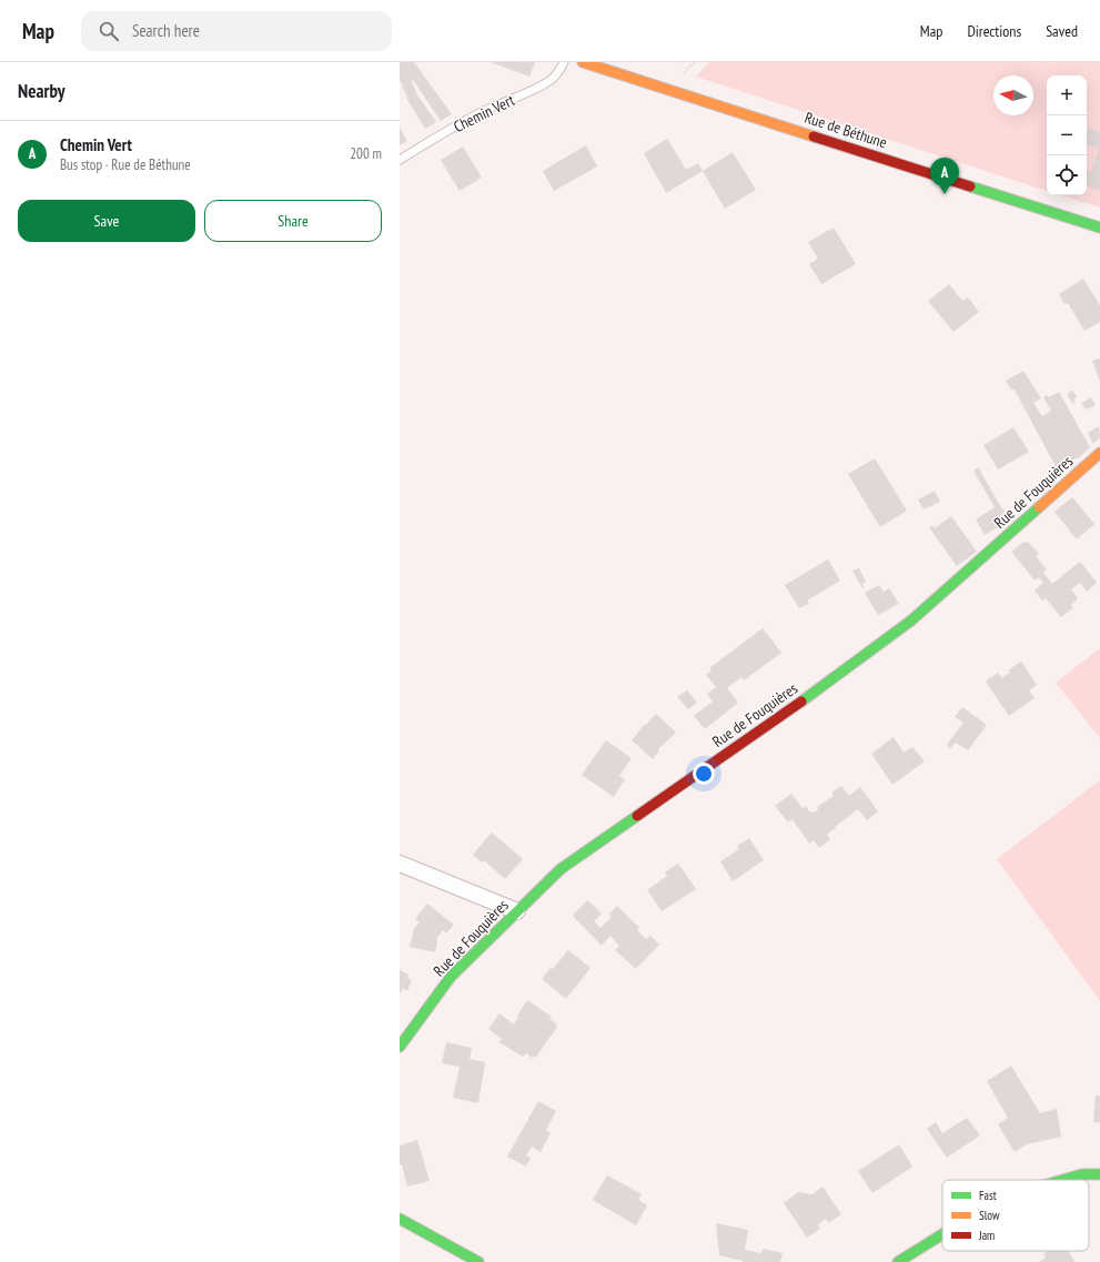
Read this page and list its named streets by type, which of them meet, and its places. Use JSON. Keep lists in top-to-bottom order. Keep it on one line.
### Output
{"streets":{"street":["Rue de Béthune","Rue de Fouquières"],"lane":["Chemin Vert"]},"legend":["Fast","Slow","Jam"],"north":"left","page":{"header":"Map","search":"Search here","nav":["Map","Directions","Saved"],"heading":"Nearby","map_buttons":["+","−"],"list":[{"mark":"A","name":"Chemin Vert","note":"Bus stop · Rue de Béthune","value":"200 m"}],"pins":"A","buttons":["Save","Share"]}}
